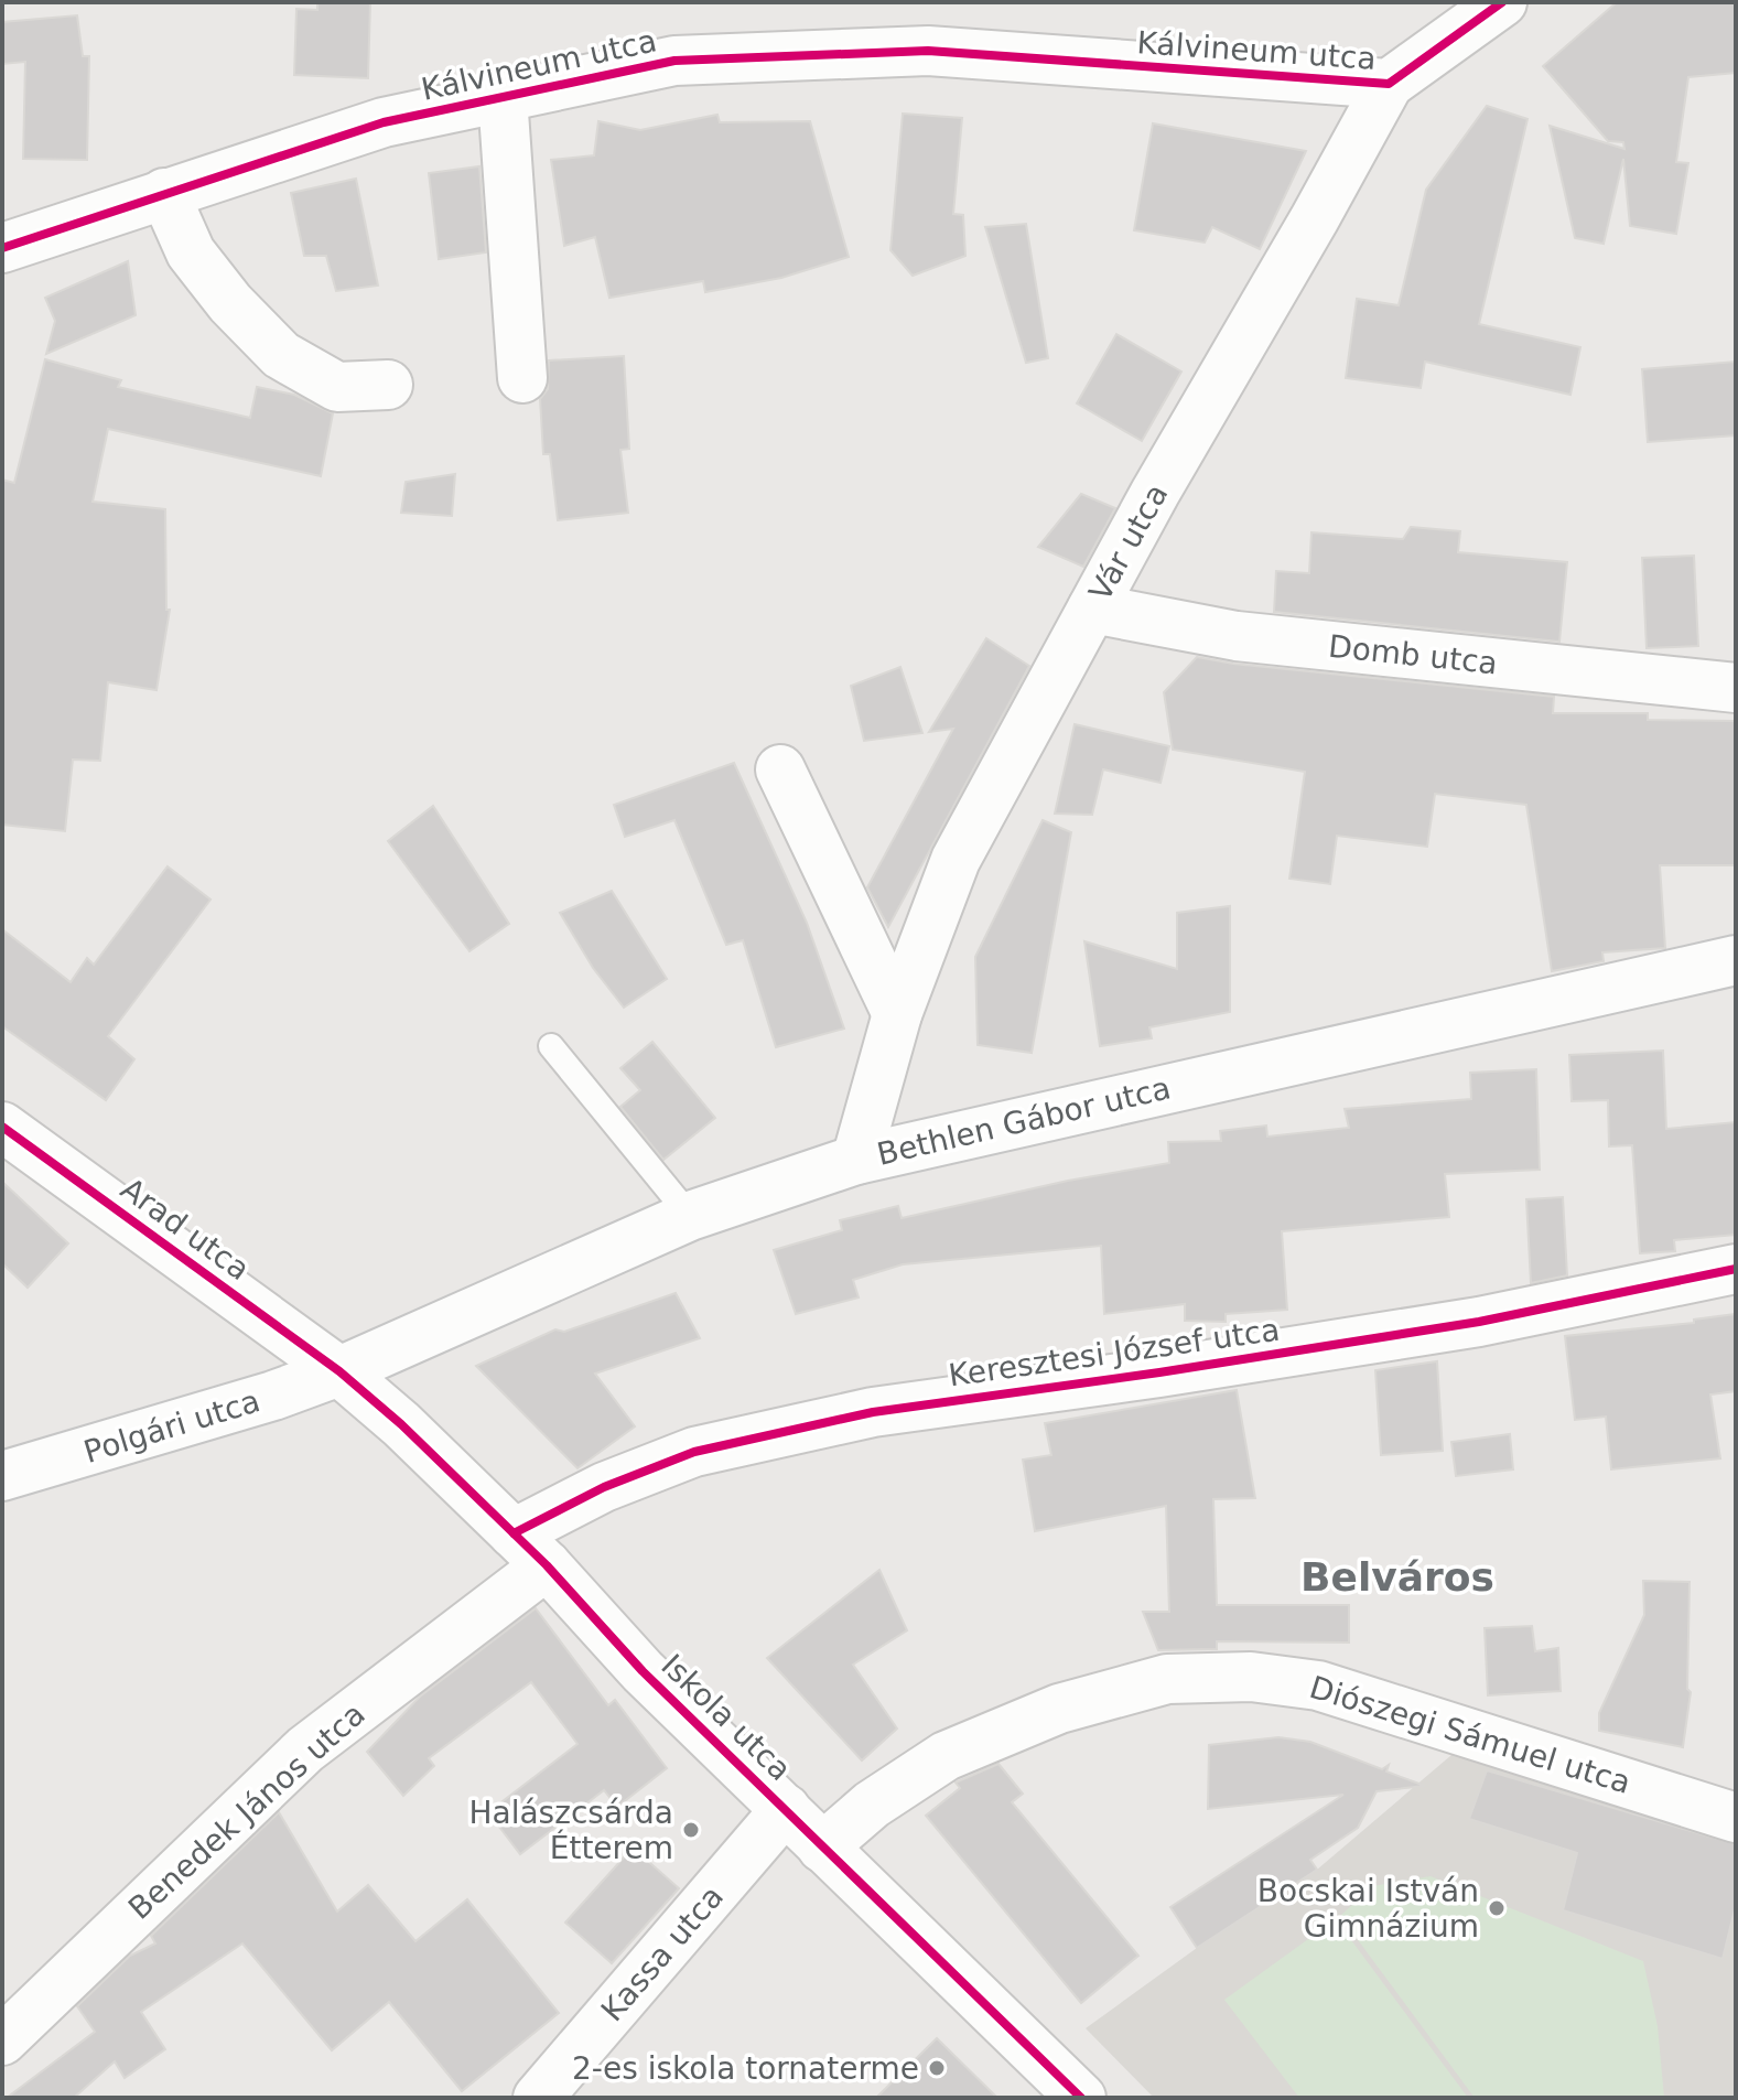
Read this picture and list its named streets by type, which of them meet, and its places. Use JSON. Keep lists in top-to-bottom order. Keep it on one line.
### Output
{"streets":{"street":["Kálvineum utca","Vár utca","Domb utca","Bethlen Gábor utca","Arad utca","Keresztesi József utca","Polgári utca","Iskola utca","Diószegi Sámuel utca","Benedek János utca","Kassa utca"]},"crossings":[["Kálvineum utca","Vár utca"],["Vár utca","Domb utca"],["Vár utca","Bethlen Gábor utca"],["Bethlen Gábor utca","Arad utca"],["Bethlen Gábor utca","Polgári utca"],["Bethlen Gábor utca","Iskola utca"],["Arad utca","Polgári utca"],["Arad utca","Iskola utca"],["Keresztesi József utca","Iskola utca"],["Keresztesi József utca","Benedek János utca"],["Polgári utca","Iskola utca"],["Iskola utca","Diószegi Sámuel utca"],["Iskola utca","Benedek János utca"],["Iskola utca","Kassa utca"]],"districts":["Belváros"],"places":["Halászcsárda Étterem","Bocskai István Gimnázium","2-es iskola tornaterme"]}
